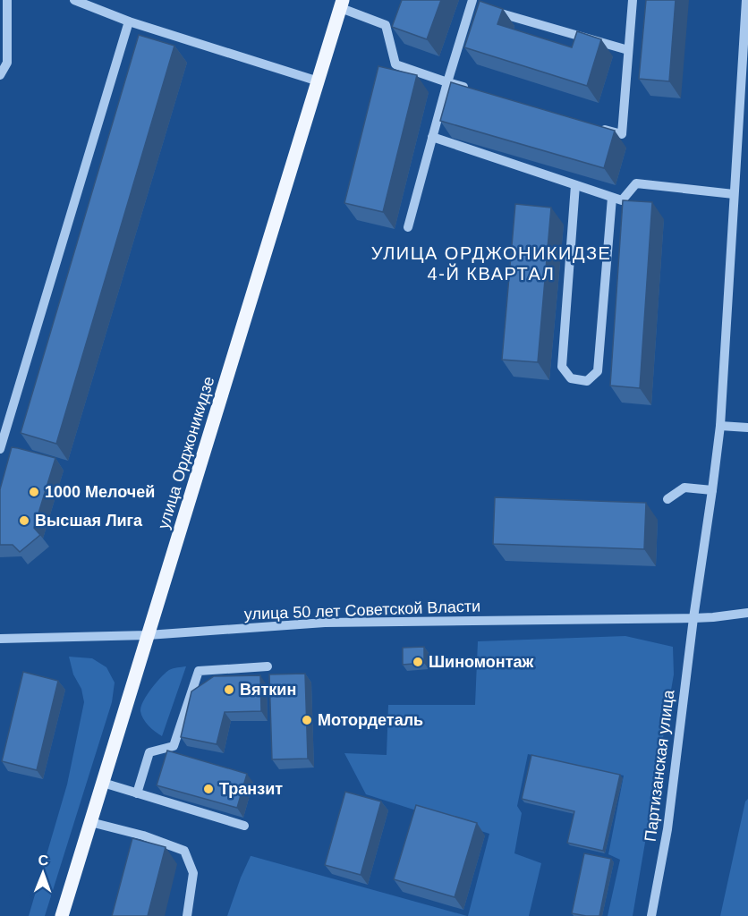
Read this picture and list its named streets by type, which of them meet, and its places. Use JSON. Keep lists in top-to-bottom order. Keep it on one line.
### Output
{"streets":{"main road":["улица Орджоникидзе"],"street":["улица 50 лет Советской Власти","Партизанская улица"]},"crossings":[["улица Орджоникидзе","улица 50 лет Советской Власти"],["улица 50 лет Советской Власти","Партизанская улица"]],"districts":["УЛИЦА ОРДЖОНИКИДЗЕ 4-Й КВАРТАЛ"],"places":["1000 Мелочей","Высшая Лига","Шиномонтаж","Вяткин","Мотордеталь","Транзит"],"north":"top"}
